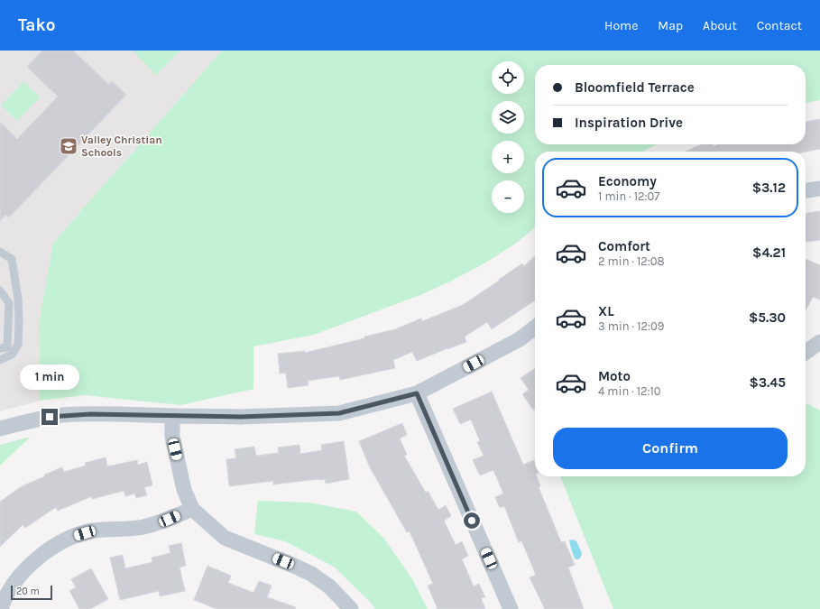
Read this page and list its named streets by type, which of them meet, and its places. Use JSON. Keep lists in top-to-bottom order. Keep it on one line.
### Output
{"places":{"school or university":["Valley Christian Schools"]},"scale_bar":"20 m","page":{"header":"Tako","nav":["Home","Map","About","Contact"],"map_buttons":["+","−"],"banner":["Bloomfield Terrace","Inspiration Drive"],"list":[{"name":"Economy","note":"1 min · 12:07","value":"$3.12"},{"name":"Comfort","note":"2 min · 12:08","value":"$4.21"},{"name":"XL","note":"3 min · 12:09","value":"$5.30"},{"name":"Moto","note":"4 min · 12:10","value":"$3.45"}],"bubble":"1 min","buttons":"Confirm","scale":"20 m"}}
